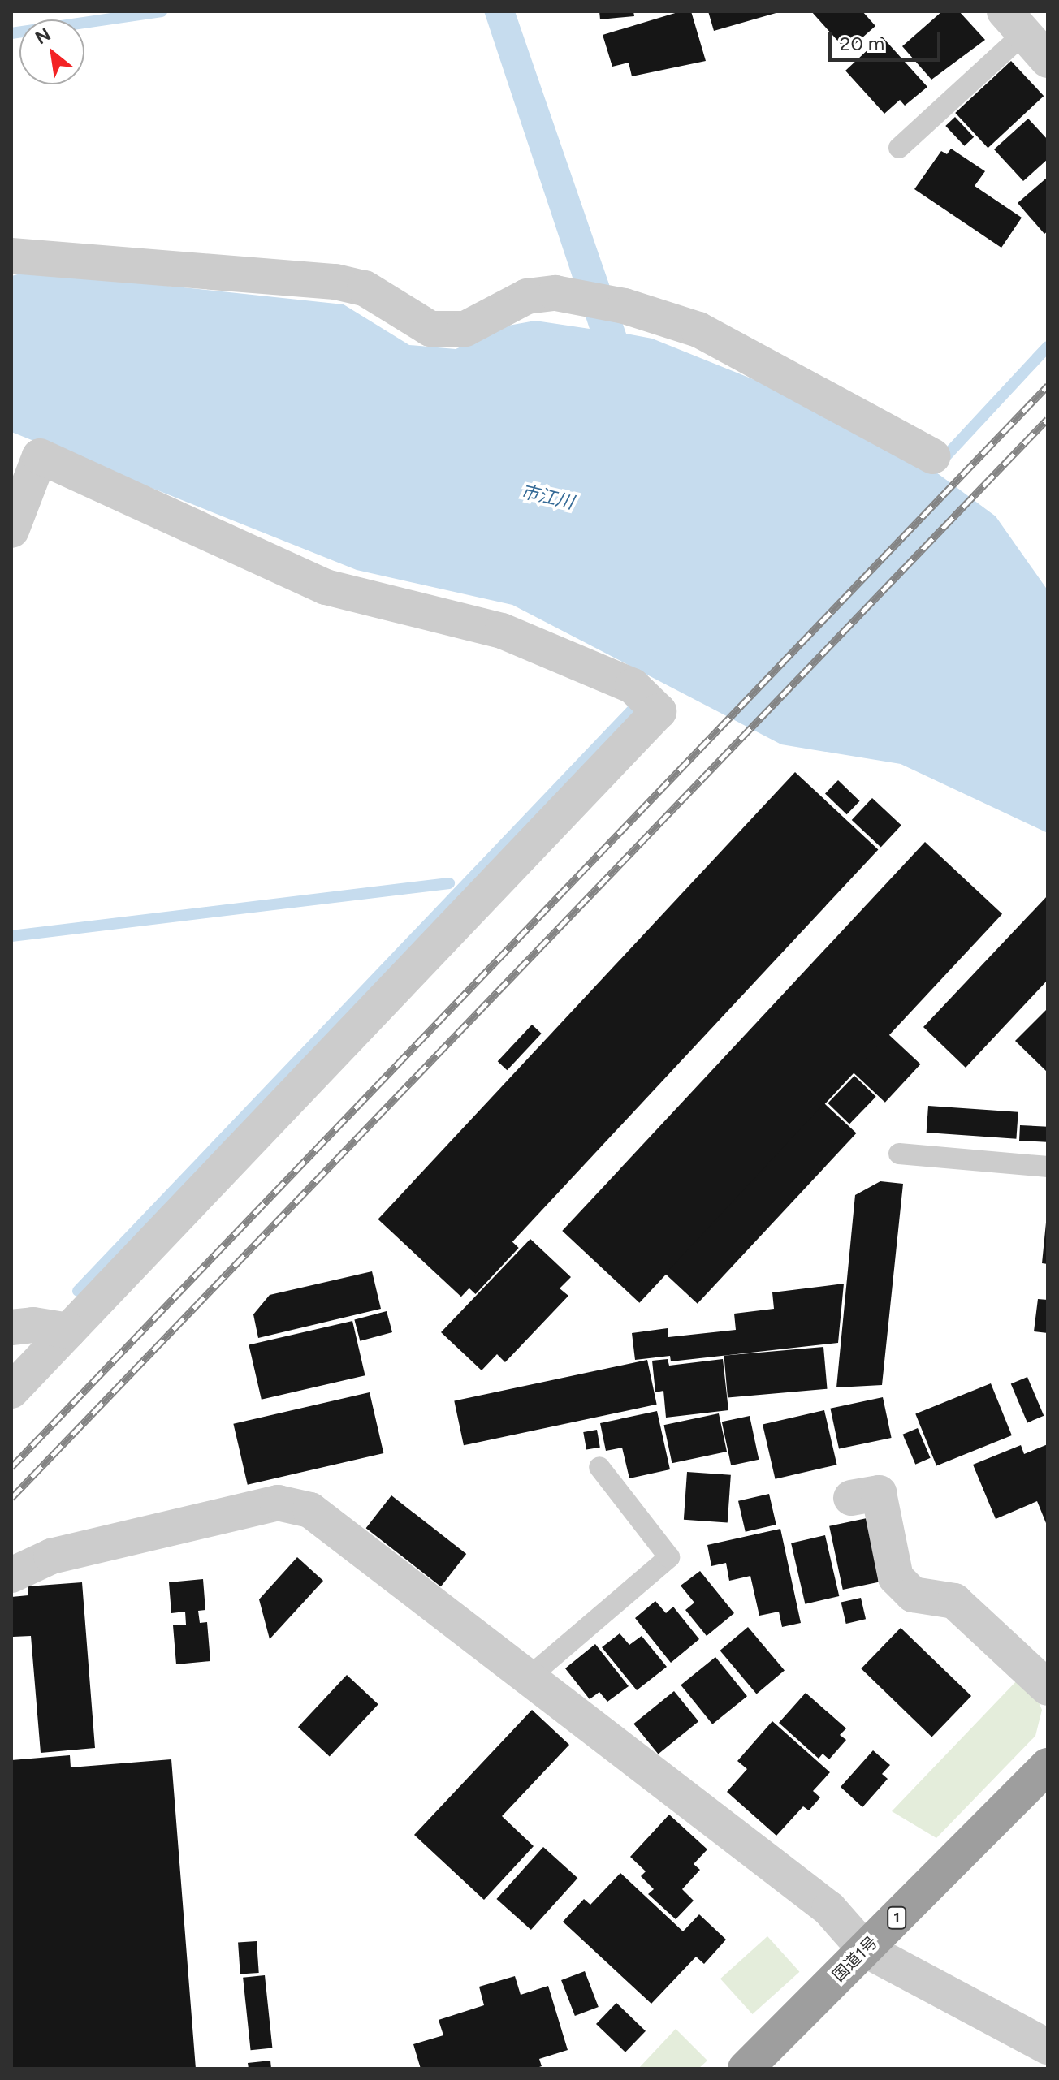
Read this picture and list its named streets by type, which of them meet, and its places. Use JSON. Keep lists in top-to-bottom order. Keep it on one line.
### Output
{"streets":{"highway":["1","国道1号"]},"water":["市江川"],"scale_bar":"20 m","north":"top left"}
